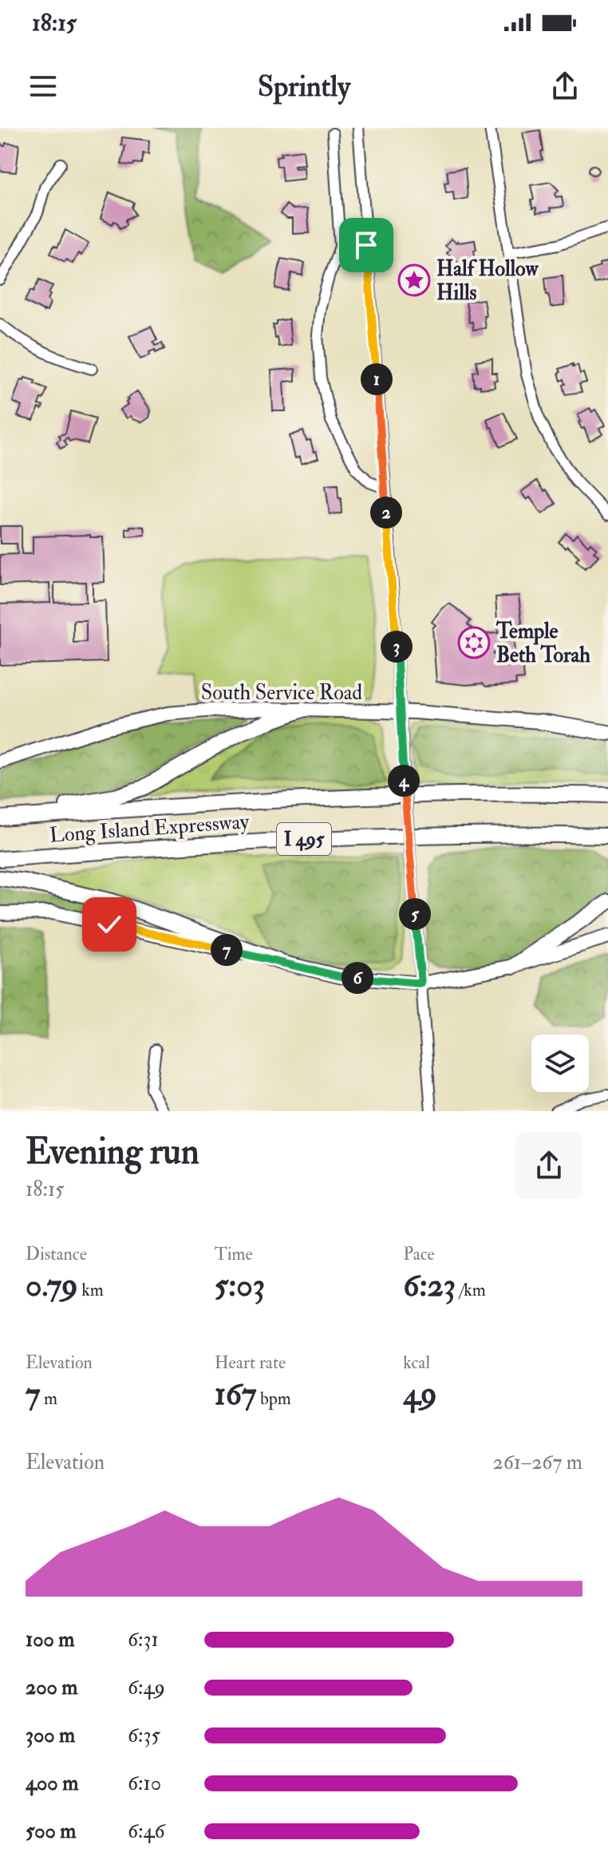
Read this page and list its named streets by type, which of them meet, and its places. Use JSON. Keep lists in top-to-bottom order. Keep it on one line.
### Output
{"streets":{"highway":["Long Island Expressway","I 495"],"main road":["South Service Road"]},"places":{"place":["Half Hollow Hills"],"synagogue":["Temple Beth Torah"]},"page":{"status":"18:15","header":"Sprintly","pins":["1","2","3","4","5","7","6"],"heading":["Evening run","18:15"],"stats":[["Distance","0.79 km"],["Time","5:03"],["Pace","6:23 /km"],["Elevation","7 m"],["Heart rate","167 bpm"],["kcal","49"]],"chart":["Elevation","261–267 m"],"list":[{"name":"100 m","note":"6:31"},{"name":"200 m","note":"6:49"},{"name":"300 m","note":"6:35"},{"name":"400 m","note":"6:10"},{"name":"500 m","note":"6:46"}]}}
